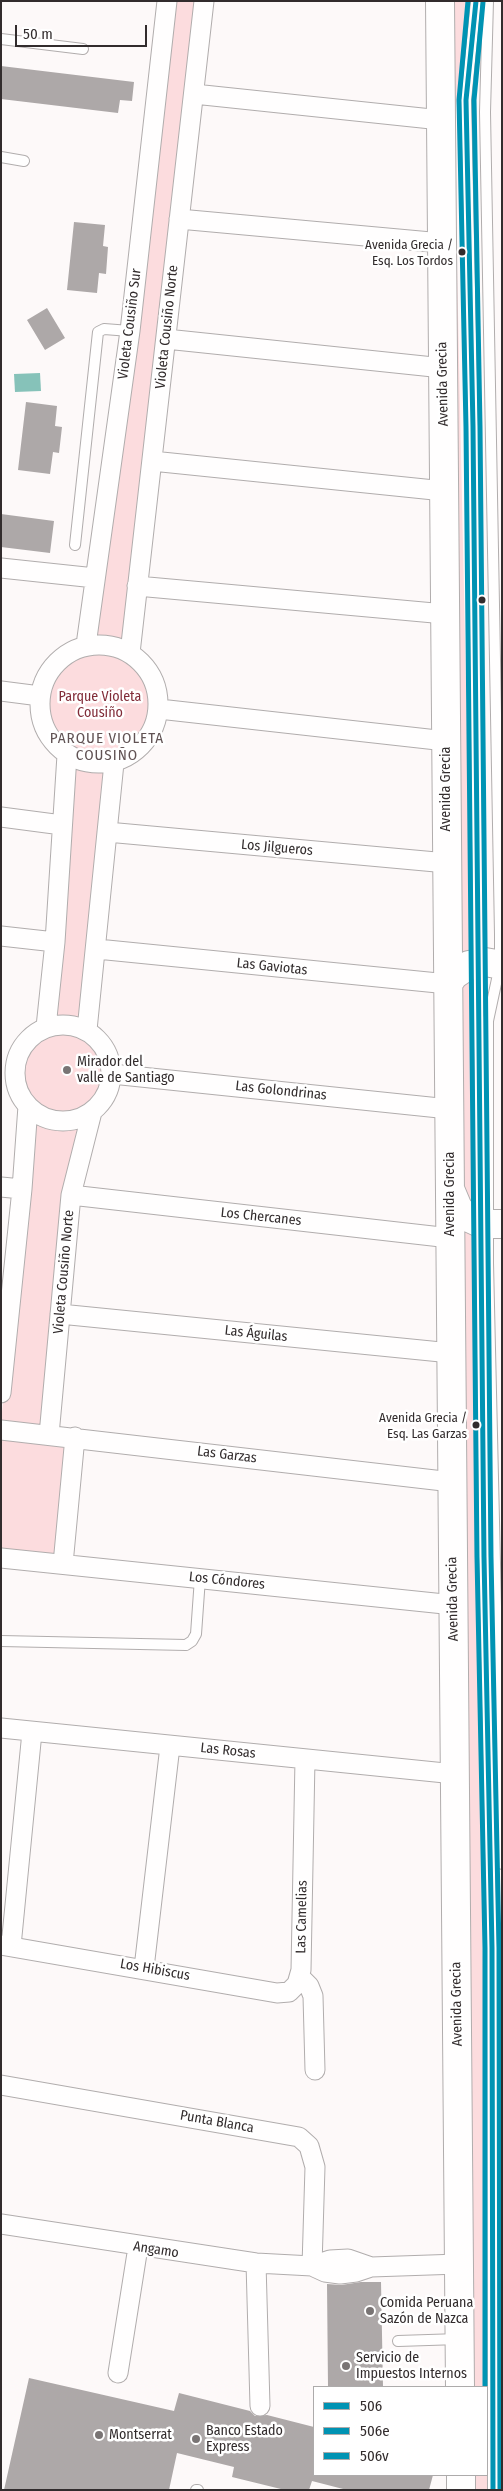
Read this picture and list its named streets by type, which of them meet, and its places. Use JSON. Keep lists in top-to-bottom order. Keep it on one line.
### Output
{"streets":{"main road":["Avenida Grecia"],"street":["Violeta Cousiño Sur","Violeta Cousiño Norte","Los Jilgueros","Las Gaviotas","Las Golondrinas","Los Chercanes","Las Águilas","Las Garzas","Los Cóndores","Las Rosas","Las Camelias","Los Hibiscus","Punta Blanca","Angamo"]},"crossings":[["Violeta Cousiño Sur","Violeta Cousiño Norte"],["Violeta Cousiño Norte","Las Golondrinas"],["Violeta Cousiño Norte","Los Chercanes"],["Violeta Cousiño Norte","Las Águilas"],["Violeta Cousiño Norte","Las Garzas"],["Avenida Grecia","Los Jilgueros"],["Avenida Grecia","Las Gaviotas"],["Avenida Grecia","Las Golondrinas"],["Avenida Grecia","Los Chercanes"],["Avenida Grecia","Las Águilas"],["Avenida Grecia","Las Garzas"],["Avenida Grecia","Los Cóndores"],["Avenida Grecia","Las Rosas"],["Avenida Grecia","Angamo"],["Las Rosas","Las Camelias"],["Las Camelias","Los Hibiscus"],["Punta Blanca","Angamo"]],"districts":["PARQUE VIOLETA COUSIÑO"],"parks":["Parque Violeta Cousiño"],"places":["Avenida Grecia / Esq. Los Tordos","Mirador del valle de Santiago","Avenida Grecia / Esq. Las Garzas","Comida Peruana Sazón de Nazca","Servicio de Impuestos Internos","Montserrat","Banco Estado Express"],"lines":["transit line 506","transit line 506e","transit line 506v"],"legend":["506","506e","506v"],"scale_bar":"50 m"}
